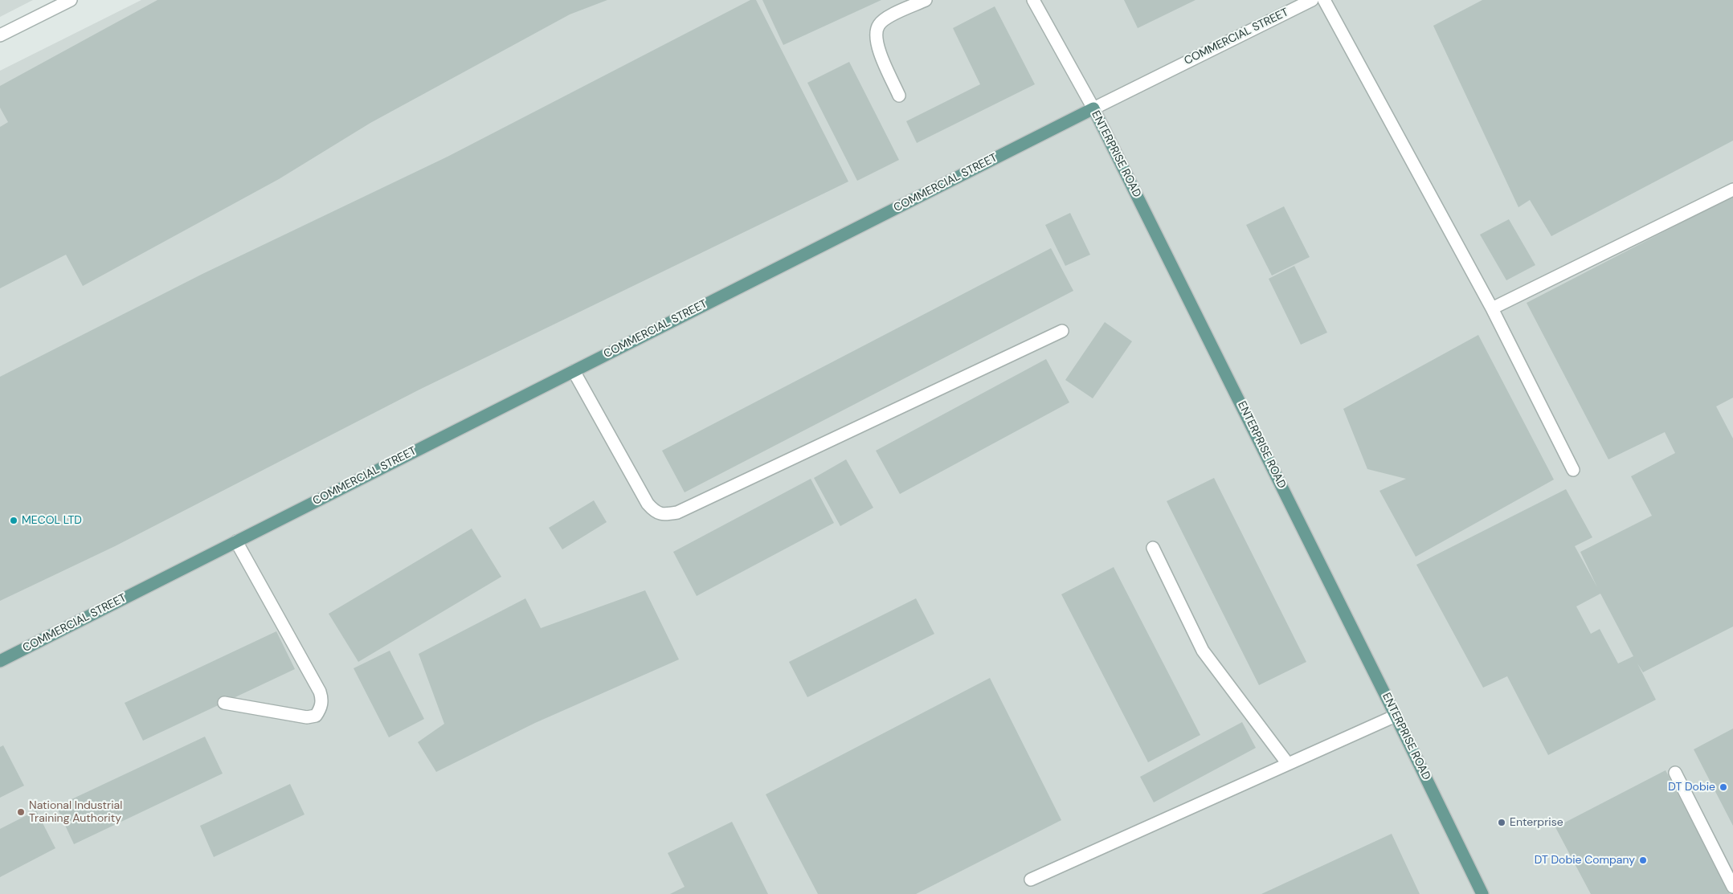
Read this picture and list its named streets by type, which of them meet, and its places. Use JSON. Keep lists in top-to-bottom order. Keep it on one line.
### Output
{"streets":{"main road":["COMMERCIAL STREET","ENTERPRISE ROAD"]},"crossings":[["COMMERCIAL STREET","ENTERPRISE ROAD"]],"places":["MECOL LTD","DT Dobie","National Industrial Training Authority","Enterprise","DT Dobie Company"]}
